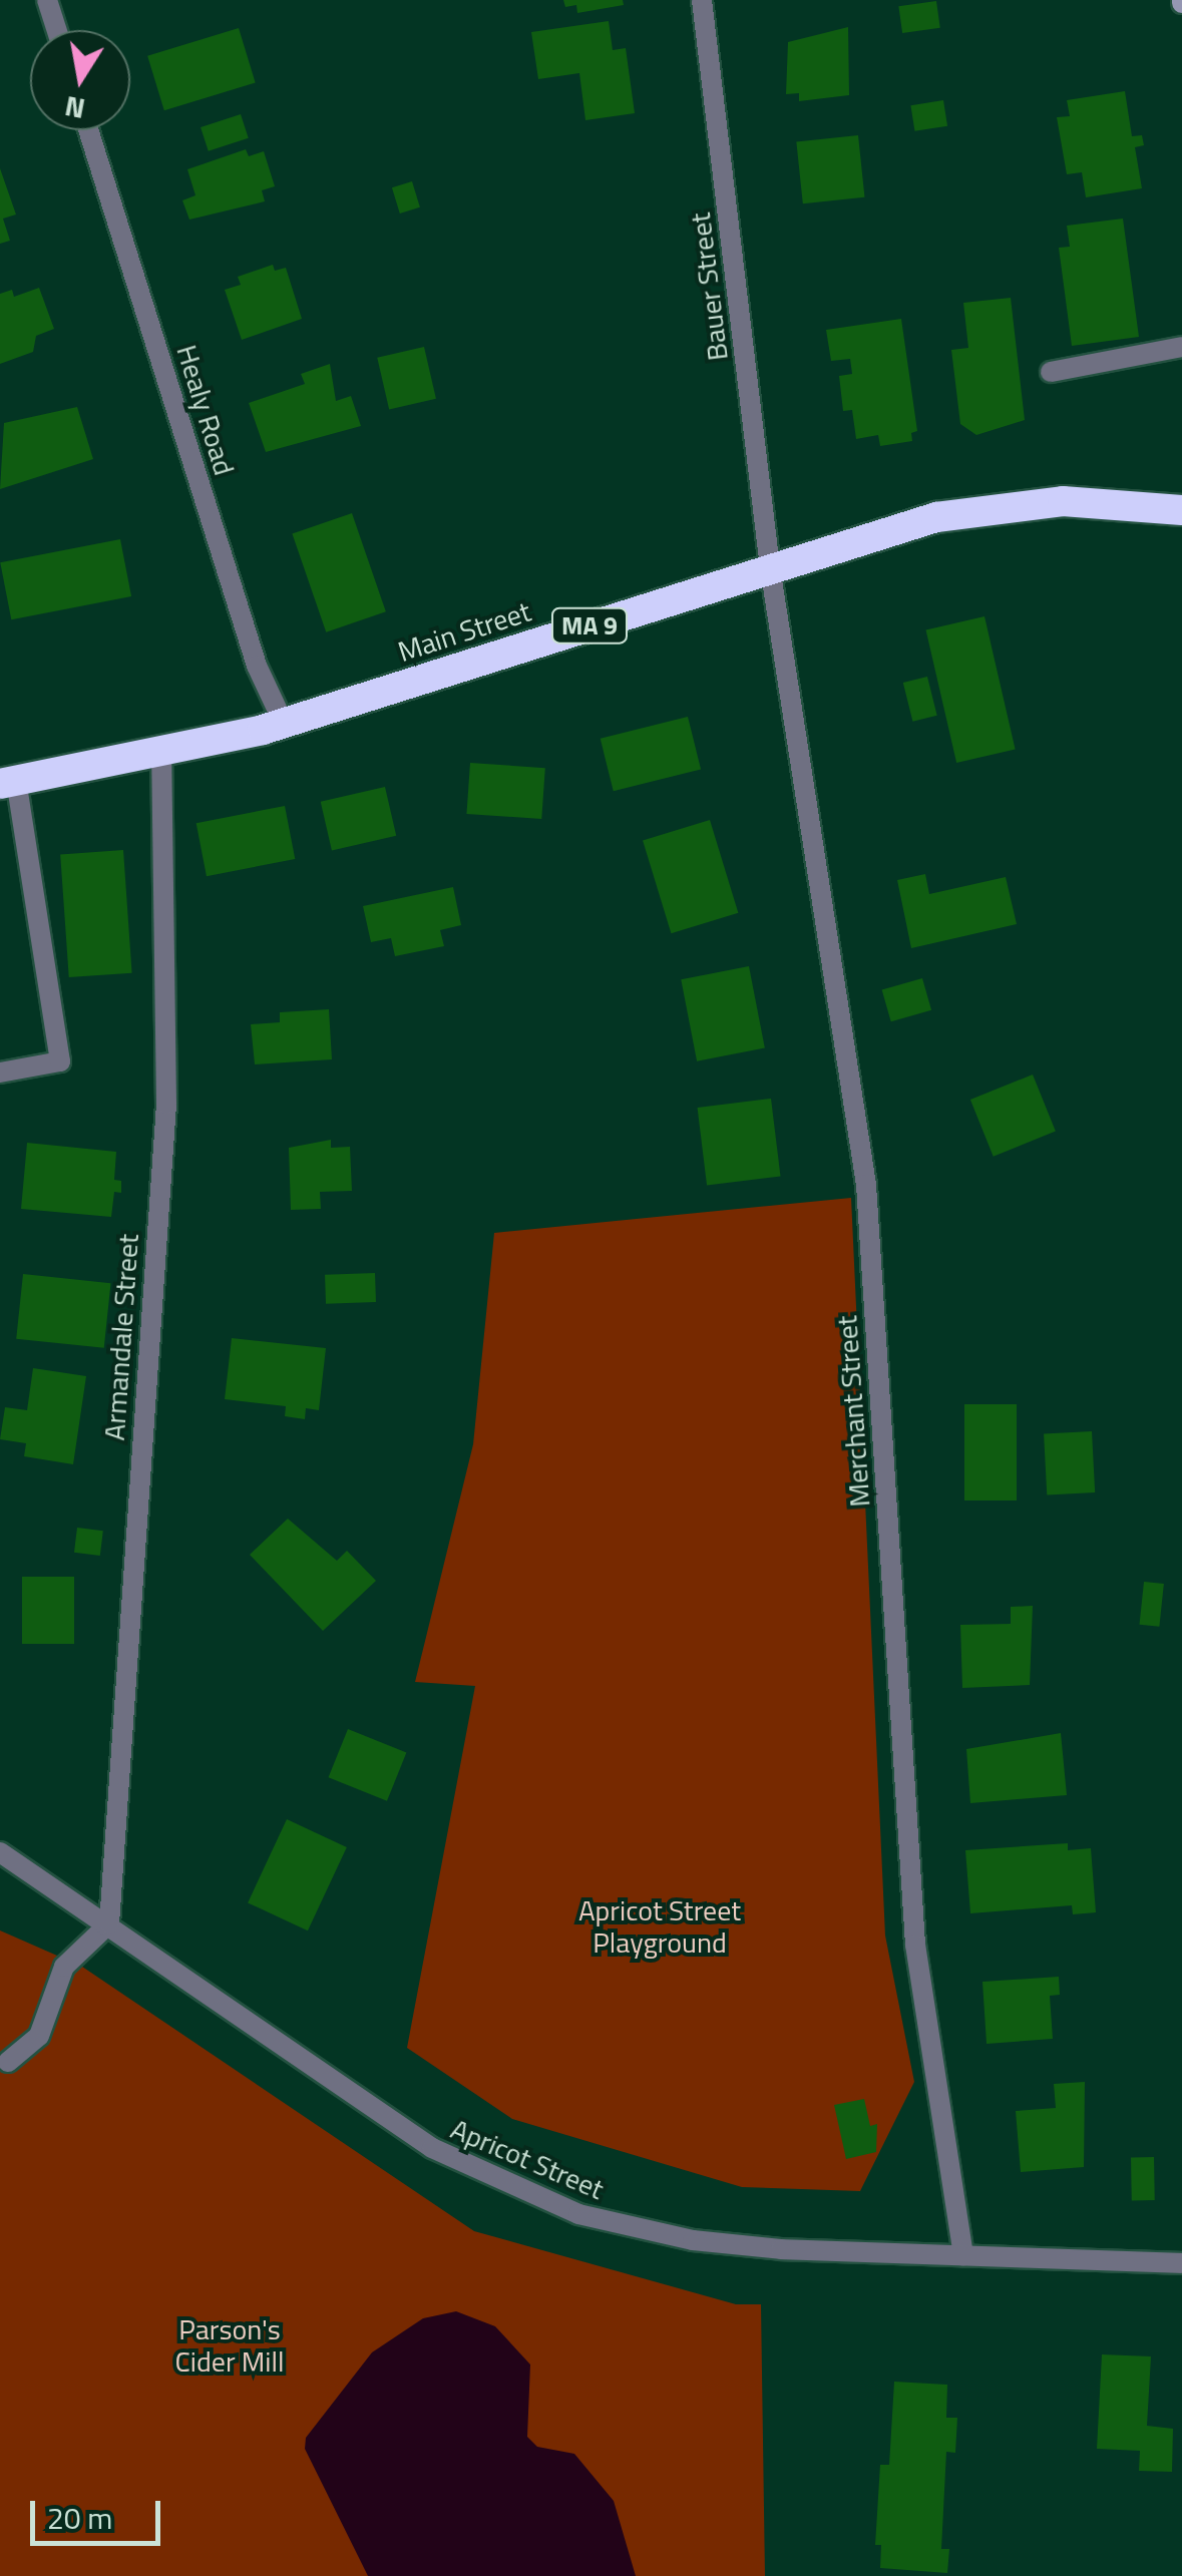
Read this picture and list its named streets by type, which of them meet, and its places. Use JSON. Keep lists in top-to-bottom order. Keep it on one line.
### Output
{"streets":{"highway":["MA 9","Main Street"],"street":["Bauer Street","Healy Road","Armandale Street","Merchant Street","Apricot Street"]},"crossings":[["Bauer Street","Main Street"],["Bauer Street","Merchant Street"],["Healy Road","Main Street"],["Main Street","Armandale Street"],["Main Street","Merchant Street"],["Armandale Street","Apricot Street"],["Merchant Street","Apricot Street"]],"parks":["Apricot Street Playground","Parson's Cider Mill"],"scale_bar":"20 m","north":"bottom"}
